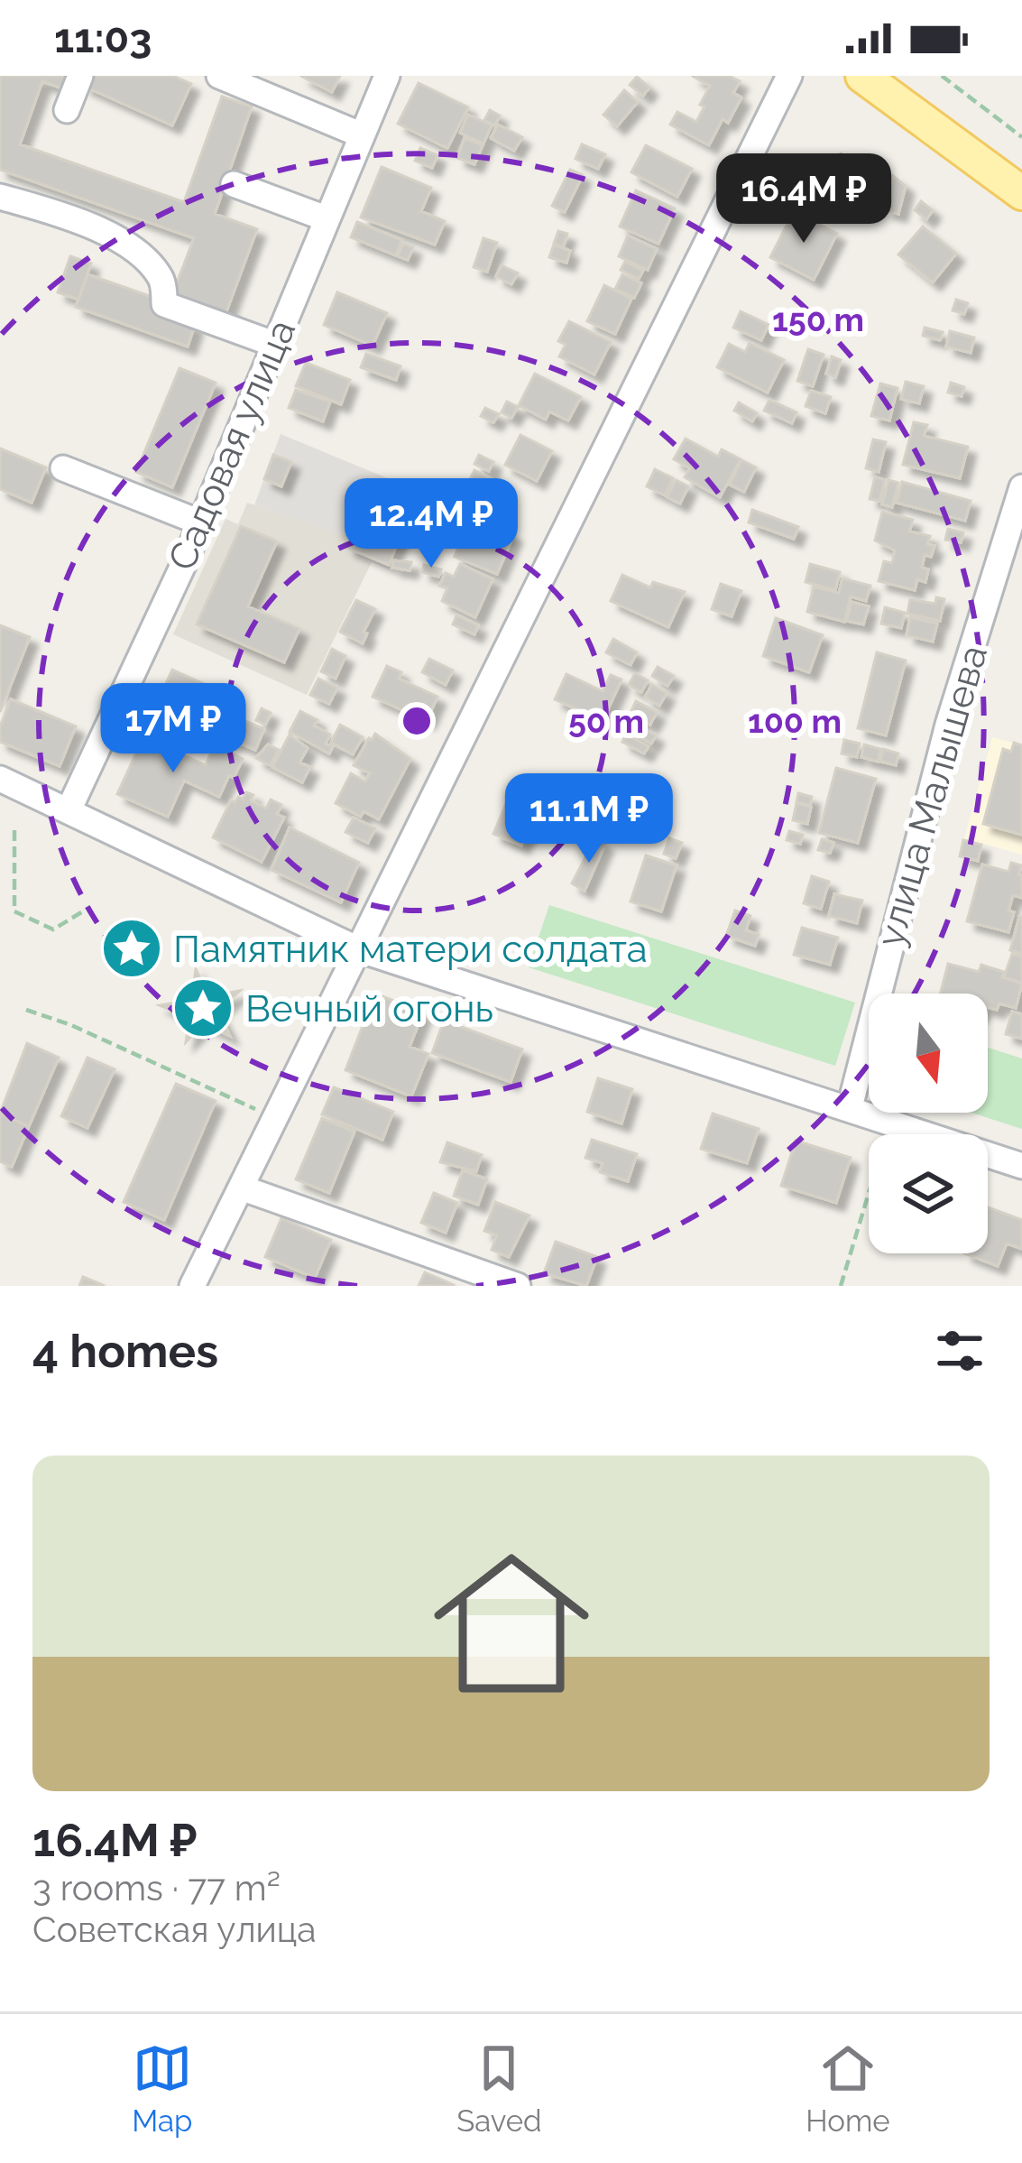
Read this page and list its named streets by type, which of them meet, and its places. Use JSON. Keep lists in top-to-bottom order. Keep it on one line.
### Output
{"streets":{"street":["Садовая улица","улица Малышева"]},"places":{"place":["Памятник матери солдата","Вечный огонь"]},"north":"bottom","page":{"status":"11:03","price":["16.4M ₽","12.4M ₽","17M ₽","11.1M ₽"],"heading":"4 homes","list":[{"name":"16.4M ₽","note":"3 rooms · 77 m² · Советская улица"}],"tabs":["Map","Saved","Home"]},"rings":["150 m","50 m","100 m"]}
